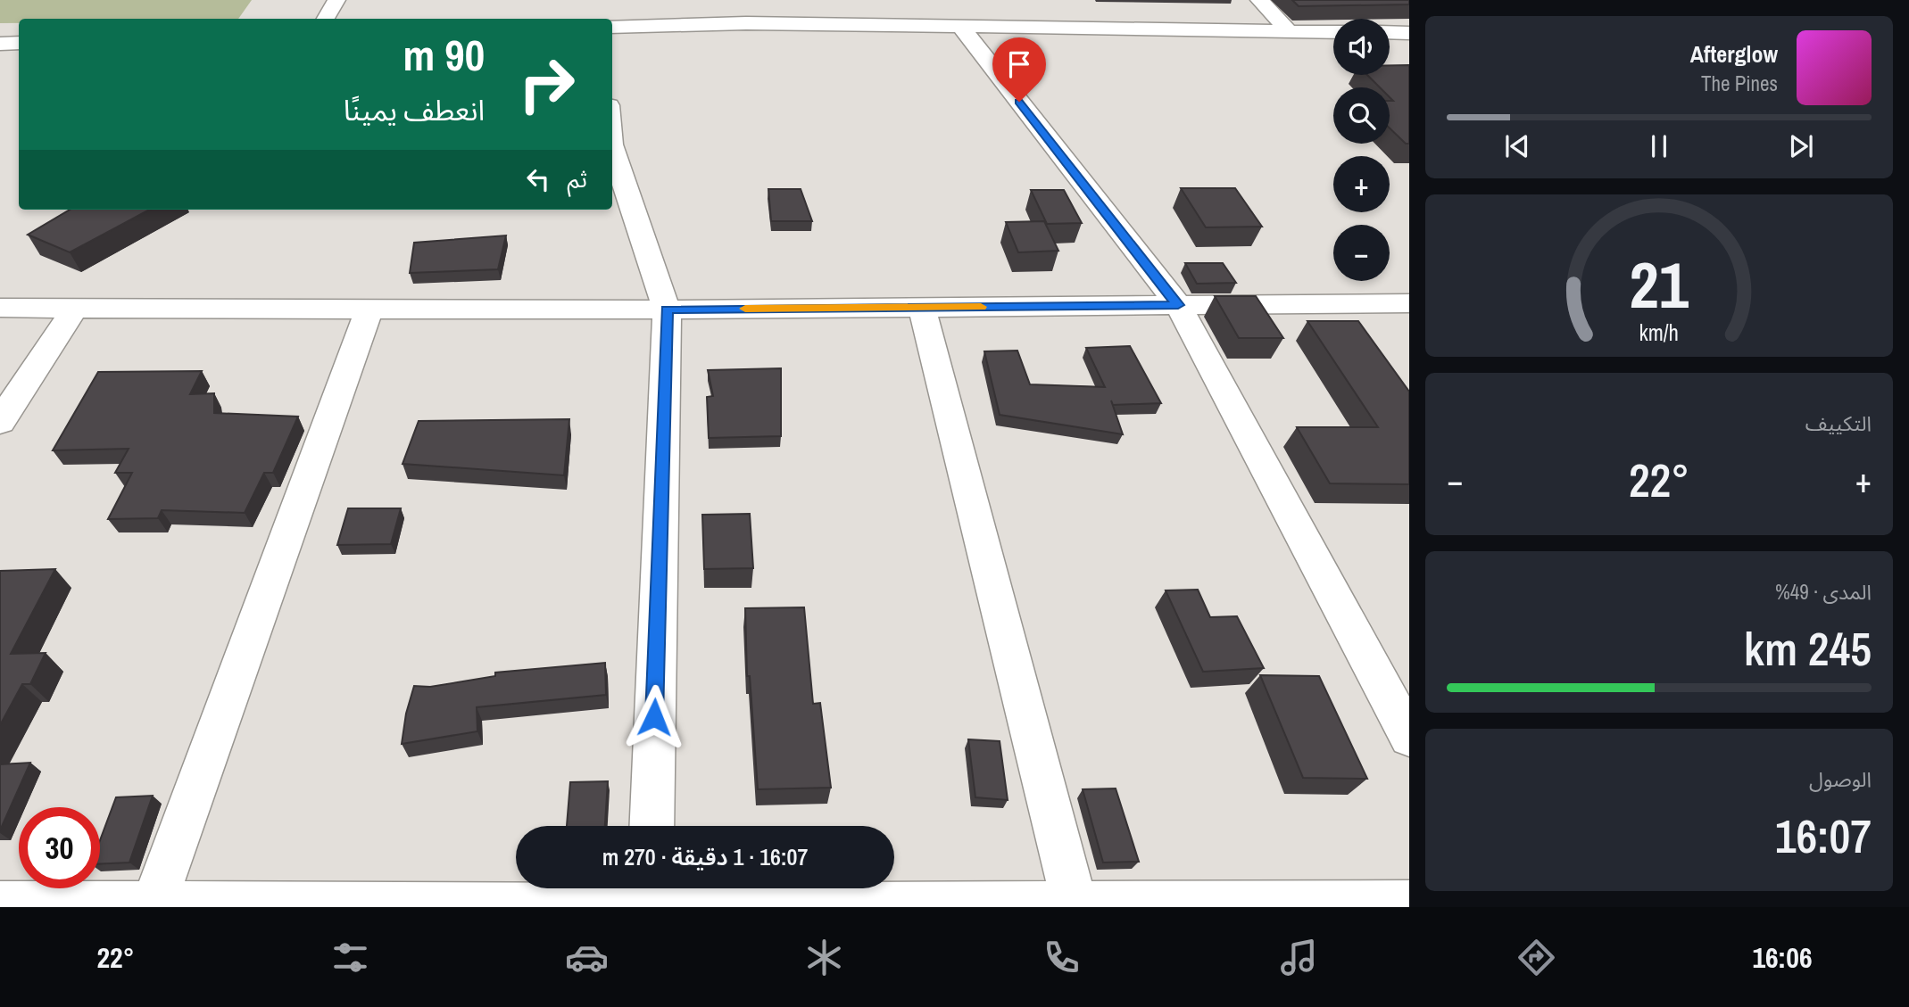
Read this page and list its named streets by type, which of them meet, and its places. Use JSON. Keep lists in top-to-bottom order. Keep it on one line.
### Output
{"page":{"map_buttons":["+","−"],"turn":["90 m","انعطف يمينًا"],"song":["Afterglow","The Pines"],"then":"ثم","tile":["التكييف",["المدى · 49%","245 km"],["الوصول","16:07"]],"heat":["−","22°","+"],"limit":"30","trip":"16:07 · 1 دقيقة · 270 m","tabs":["16:06","22°"],"gauge":["21","km/h"]}}
